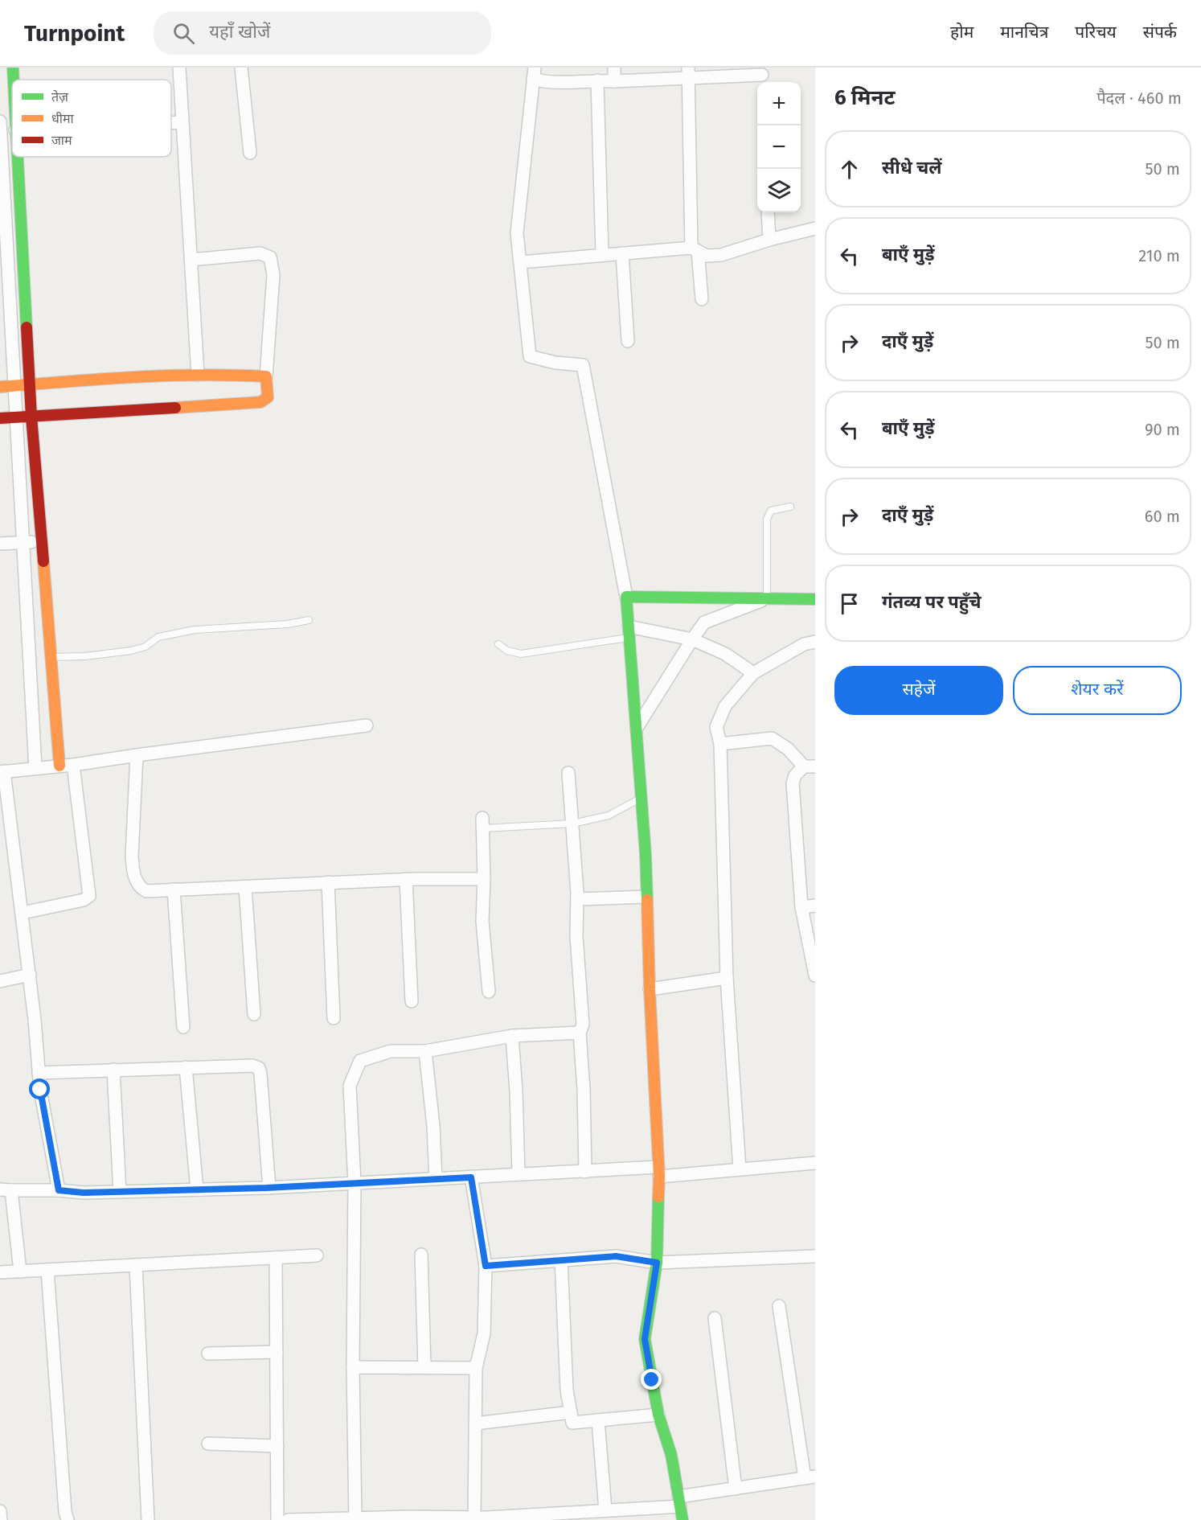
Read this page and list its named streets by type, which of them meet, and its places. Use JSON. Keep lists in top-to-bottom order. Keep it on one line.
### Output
{"legend":["तेज़","धीमा","जाम"],"page":{"header":"Turnpoint","search":"यहाँ खोजें","nav":["होम","मानचित्र","परिचय","संपर्क"],"heading":["6 मिनट","पैदल · 460 m"],"map_buttons":["+","−"],"list":[["सीधे चलें","50 m"],["बाएँ मुड़ें","210 m"],["दाएँ मुड़ें","50 m"],["बाएँ मुड़ें","90 m"],["दाएँ मुड़ें","60 m"],"गंतव्य पर पहुँचे"],"buttons":["सहेजें","शेयर करें"]}}
